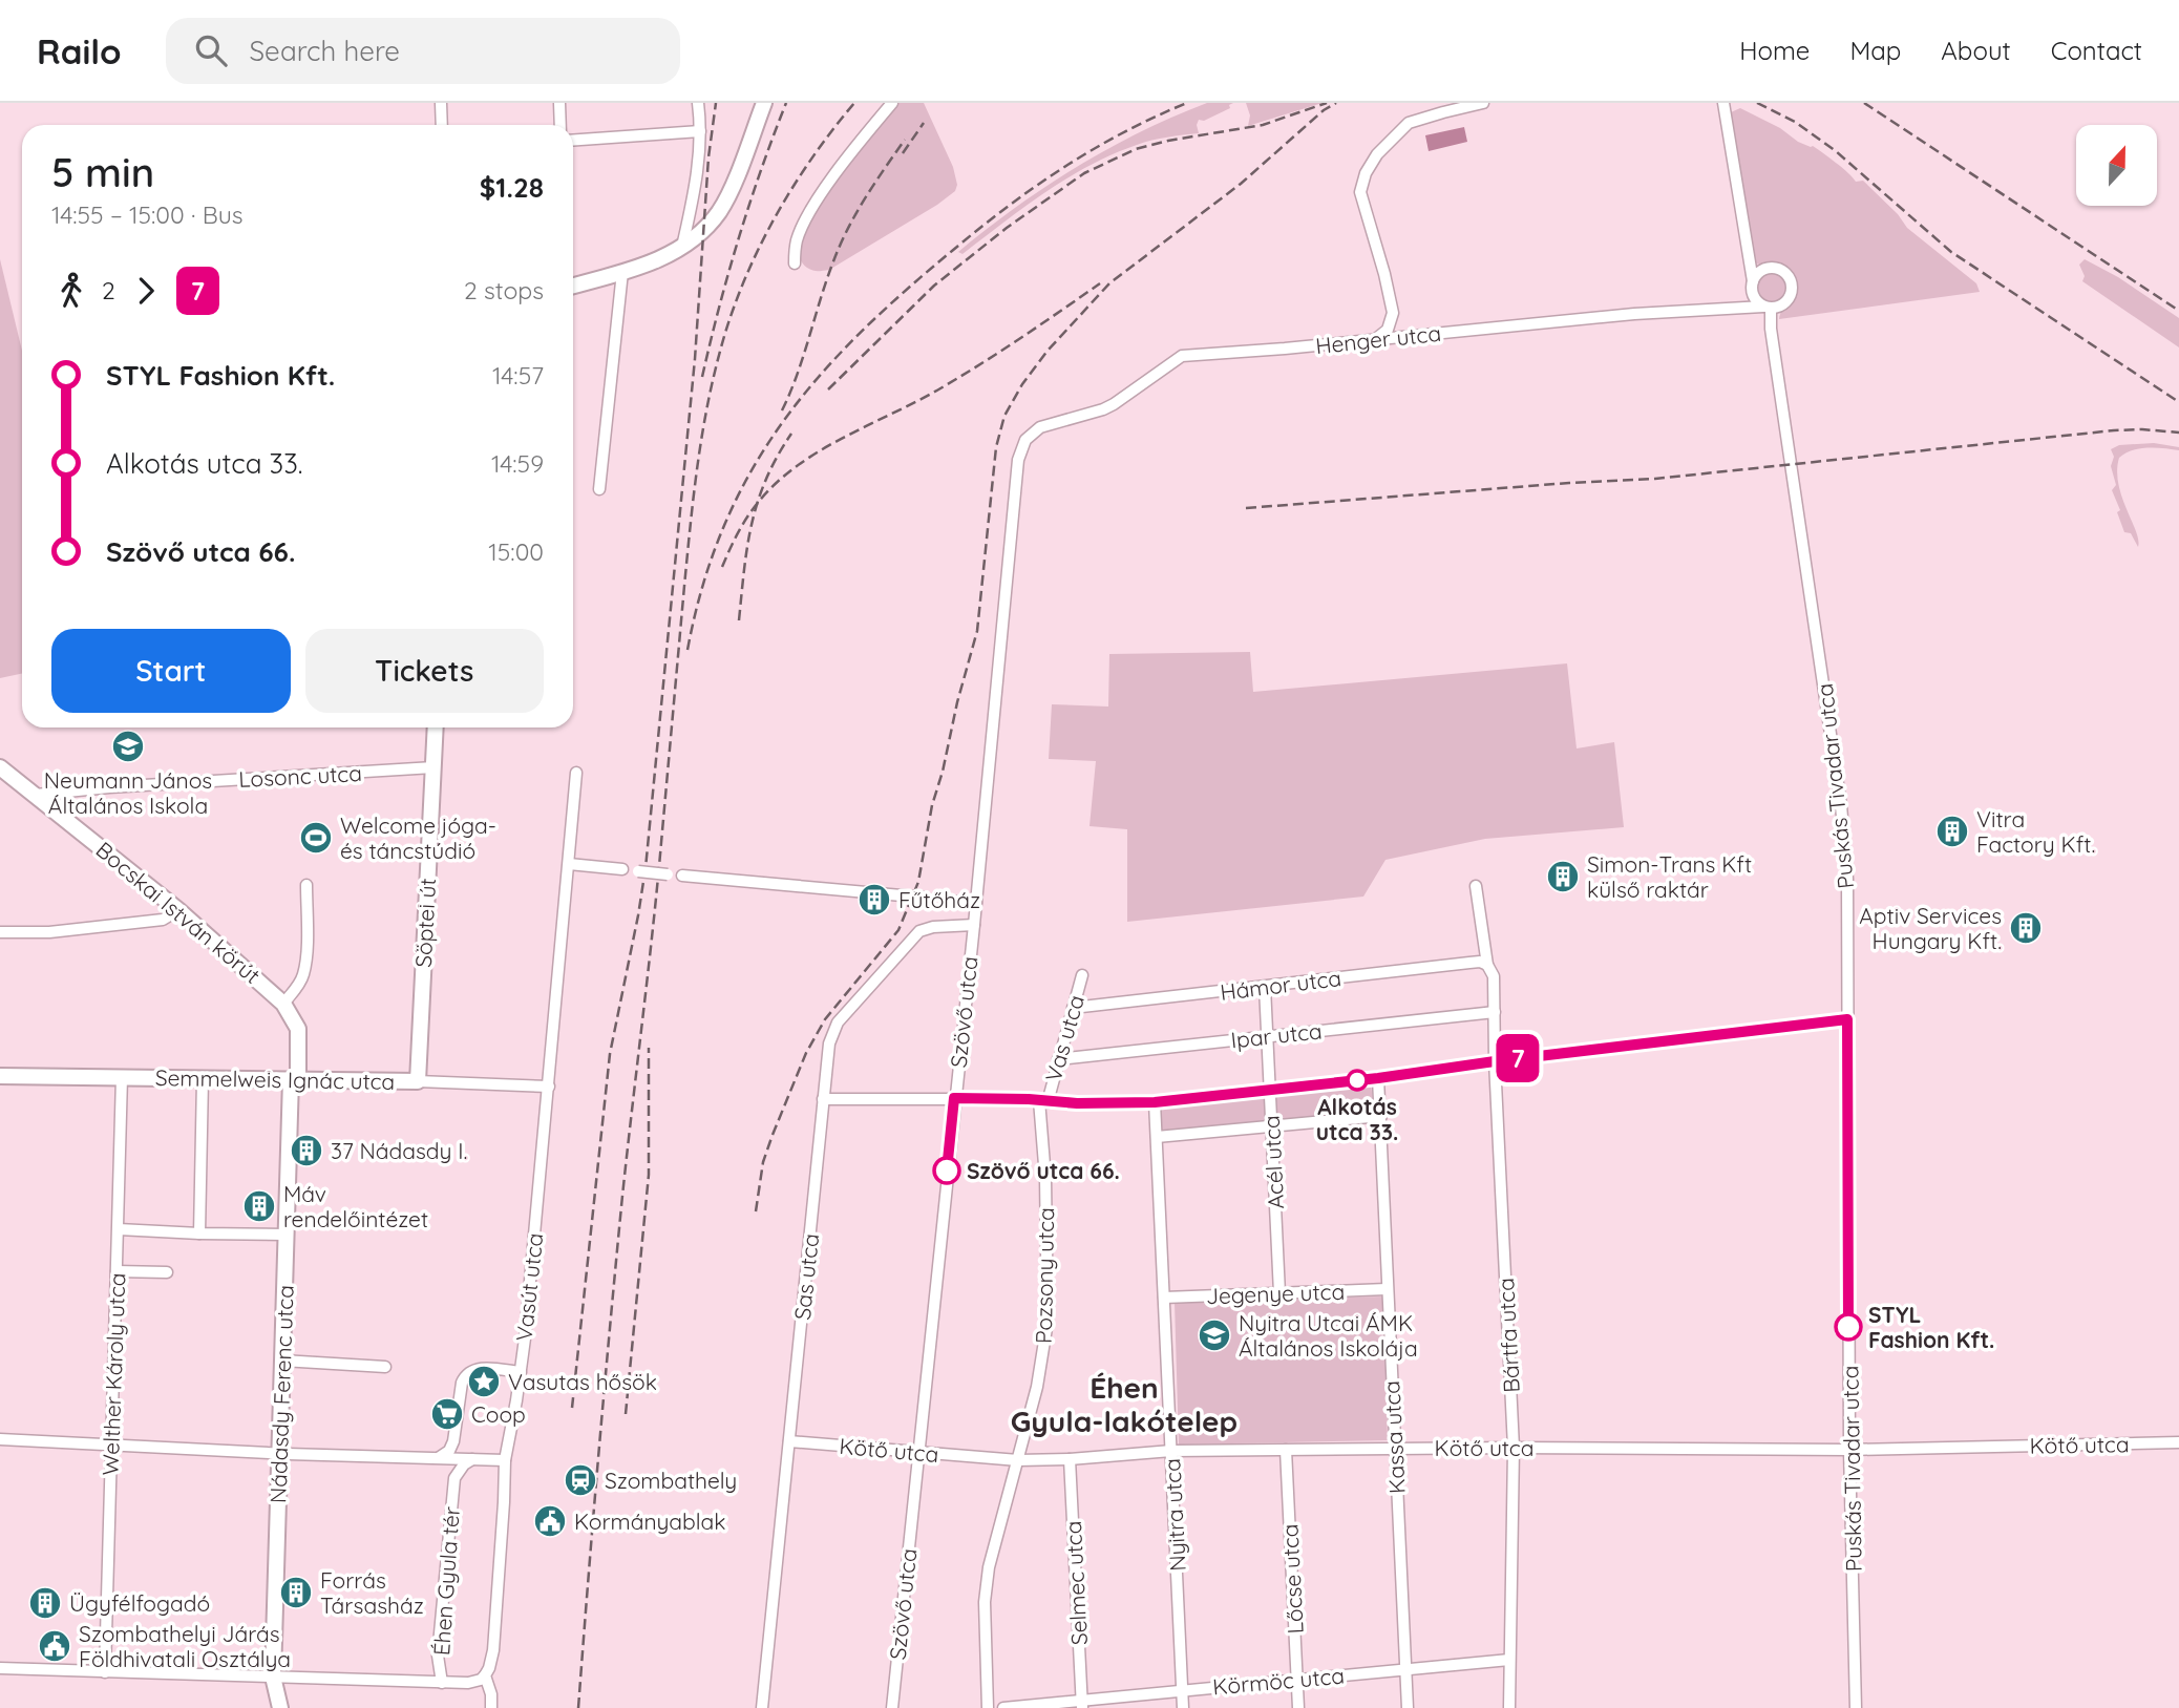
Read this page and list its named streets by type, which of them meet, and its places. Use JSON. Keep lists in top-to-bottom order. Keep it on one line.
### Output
{"streets":{"street":["Henger utca","Losonc utca","Puskás Tivadar utca","Bocskai István körút","Söptei út","Hámor utca","Szövő utca","Ipar utca","Vas utca","Semmelweis Ignác utca","Acél utca","Pozsony utca","Sas utca","Vasút utca","Jegenye utca","Bártfa utca","Welther Károly utca","Nádasdy Ferenc utca","Kassa utca","Kötő utca","Nyitra utca","Lőcse utca","Éhen Gyula tér","Selmec utca","Körmöc utca"]},"crossings":[["Henger utca","Puskás Tivadar utca"],["Henger utca","Szövő utca"],["Losonc utca","Bocskai István körút"],["Losonc utca","Söptei út"],["Puskás Tivadar utca","Kötő utca"],["Bocskai István körút","Semmelweis Ignác utca"],["Bocskai István körút","Nádasdy Ferenc utca"],["Söptei út","Semmelweis Ignác utca"],["Hámor utca","Vas utca"],["Hámor utca","Acél utca"],["Hámor utca","Bártfa utca"],["Szövő utca","Sas utca"],["Szövő utca","Kötő utca"],["Ipar utca","Vas utca"],["Ipar utca","Acél utca"],["Ipar utca","Bártfa utca"],["Vas utca","Pozsony utca"],["Semmelweis Ignác utca","Vasút utca"],["Semmelweis Ignác utca","Welther Károly utca"],["Semmelweis Ignác utca","Nádasdy Ferenc utca"],["Acél utca","Jegenye utca"],["Pozsony utca","Kötő utca"],["Sas utca","Kötő utca"],["Jegenye utca","Kassa utca"],["Jegenye utca","Nyitra utca"],["Bártfa utca","Kötő utca"],["Bártfa utca","Körmöc utca"],["Kassa utca","Kötő utca"],["Kassa utca","Körmöc utca"],["Kötő utca","Nyitra utca"],["Kötő utca","Lőcse utca"],["Kötő utca","Selmec utca"],["Nyitra utca","Körmöc utca"],["Lőcse utca","Körmöc utca"],["Selmec utca","Körmöc utca"]],"districts":["Éhen Gyula-lakótelep"],"places":{"school or university":["Neumann János Általános Iskola","Nyitra Utcai ÁMK Általános Iskolája"],"building":["Vitra Factory Kft.","Simon-Trans Kft külső raktár","Fűtőház","Aptiv Services Hungary Kft.","37 Nádasdy I.","Máv rendelőintézet","Forrás Társasház","Ügyfélfogadó"],"sports":["Welcome jóga- és táncstúdió"],"other":["Alkotás utca 33.","Szövő utca 66.","STYL Fashion Kft."],"place":["Vasutas hősök"],"supermarket":["Coop"],"station":["Szombathely"],"public building":["Kormányablak","Szombathelyi Járás Földhivatali Osztálya"]},"lines":["bus line 7"],"north":"top","page":{"header":"Railo","search":"Search here","nav":["Home","Map","About","Contact"],"on_map":"7","heading":["5 min","14:55 – 15:00 · Bus","$1.28"],"legs":["2","7","2 stops"],"list":[{"name":"STYL Fashion Kft.","value":"14:57"},{"name":"Alkotás utca 33.","value":"14:59"},{"name":"Szövő utca 66.","value":"15:00"}],"buttons":["Start","Tickets"]}}
